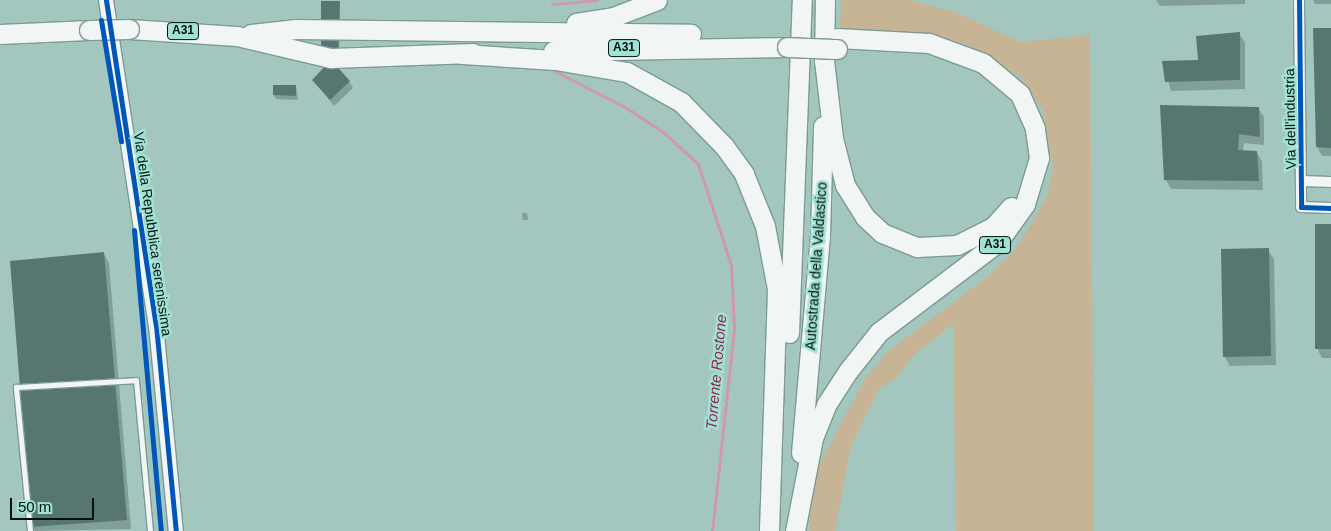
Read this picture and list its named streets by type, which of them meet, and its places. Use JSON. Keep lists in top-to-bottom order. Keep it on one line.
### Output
{"streets":{"highway":["A31","Autostrada della Valdastico"],"street":["Via dell'industria","Via della Repubblica serenissima"]},"crossings":[["A31","Autostrada della Valdastico"]],"water":["Torrente Rostone"],"scale_bar":"50 m"}
